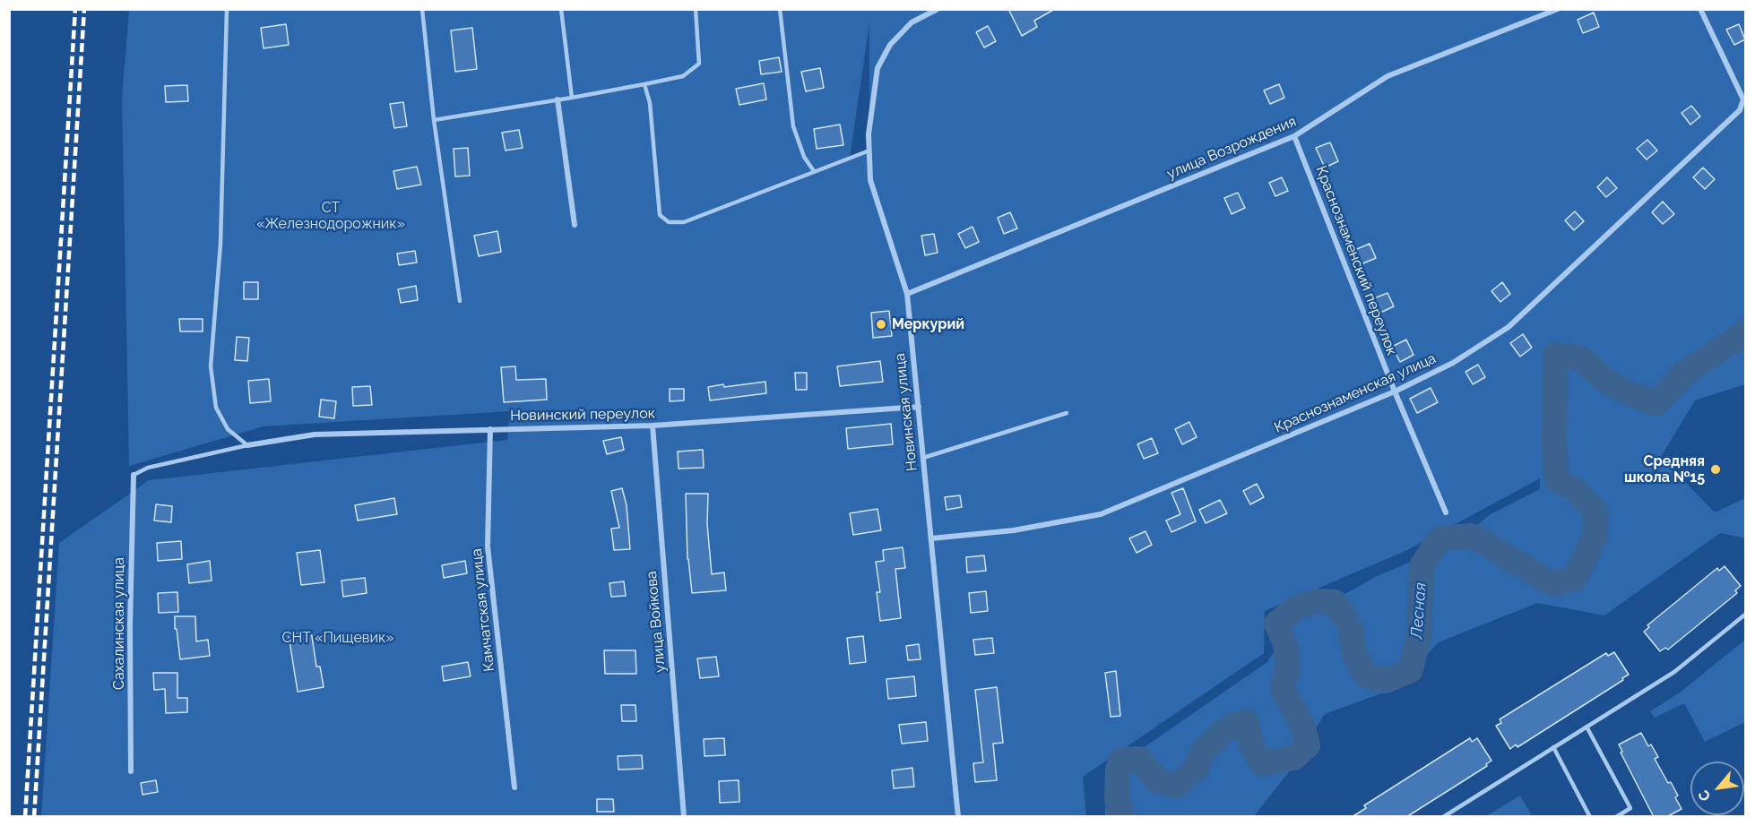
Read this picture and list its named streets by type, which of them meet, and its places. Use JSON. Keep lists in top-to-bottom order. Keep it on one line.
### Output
{"streets":{"street":["улица Возрождения","Краснознаменский переулок","Краснознаменская улица","Новинская улица","Новинский переулок","Камчатская улица","улица Войкова","Сахалинская улица"]},"crossings":[["улица Возрождения","Краснознаменский переулок"],["улица Возрождения","Новинская улица"],["Краснознаменский переулок","Краснознаменская улица"],["Краснознаменская улица","Новинская улица"],["Новинская улица","Новинский переулок"],["Новинский переулок","Камчатская улица"],["Новинский переулок","улица Войкова"]],"water":["Лесная"],"parks":["СТ «Железнодорожник»","СНТ «Пищевик»"],"places":["Меркурий","Средняя школа №15"],"north":"bottom left"}
